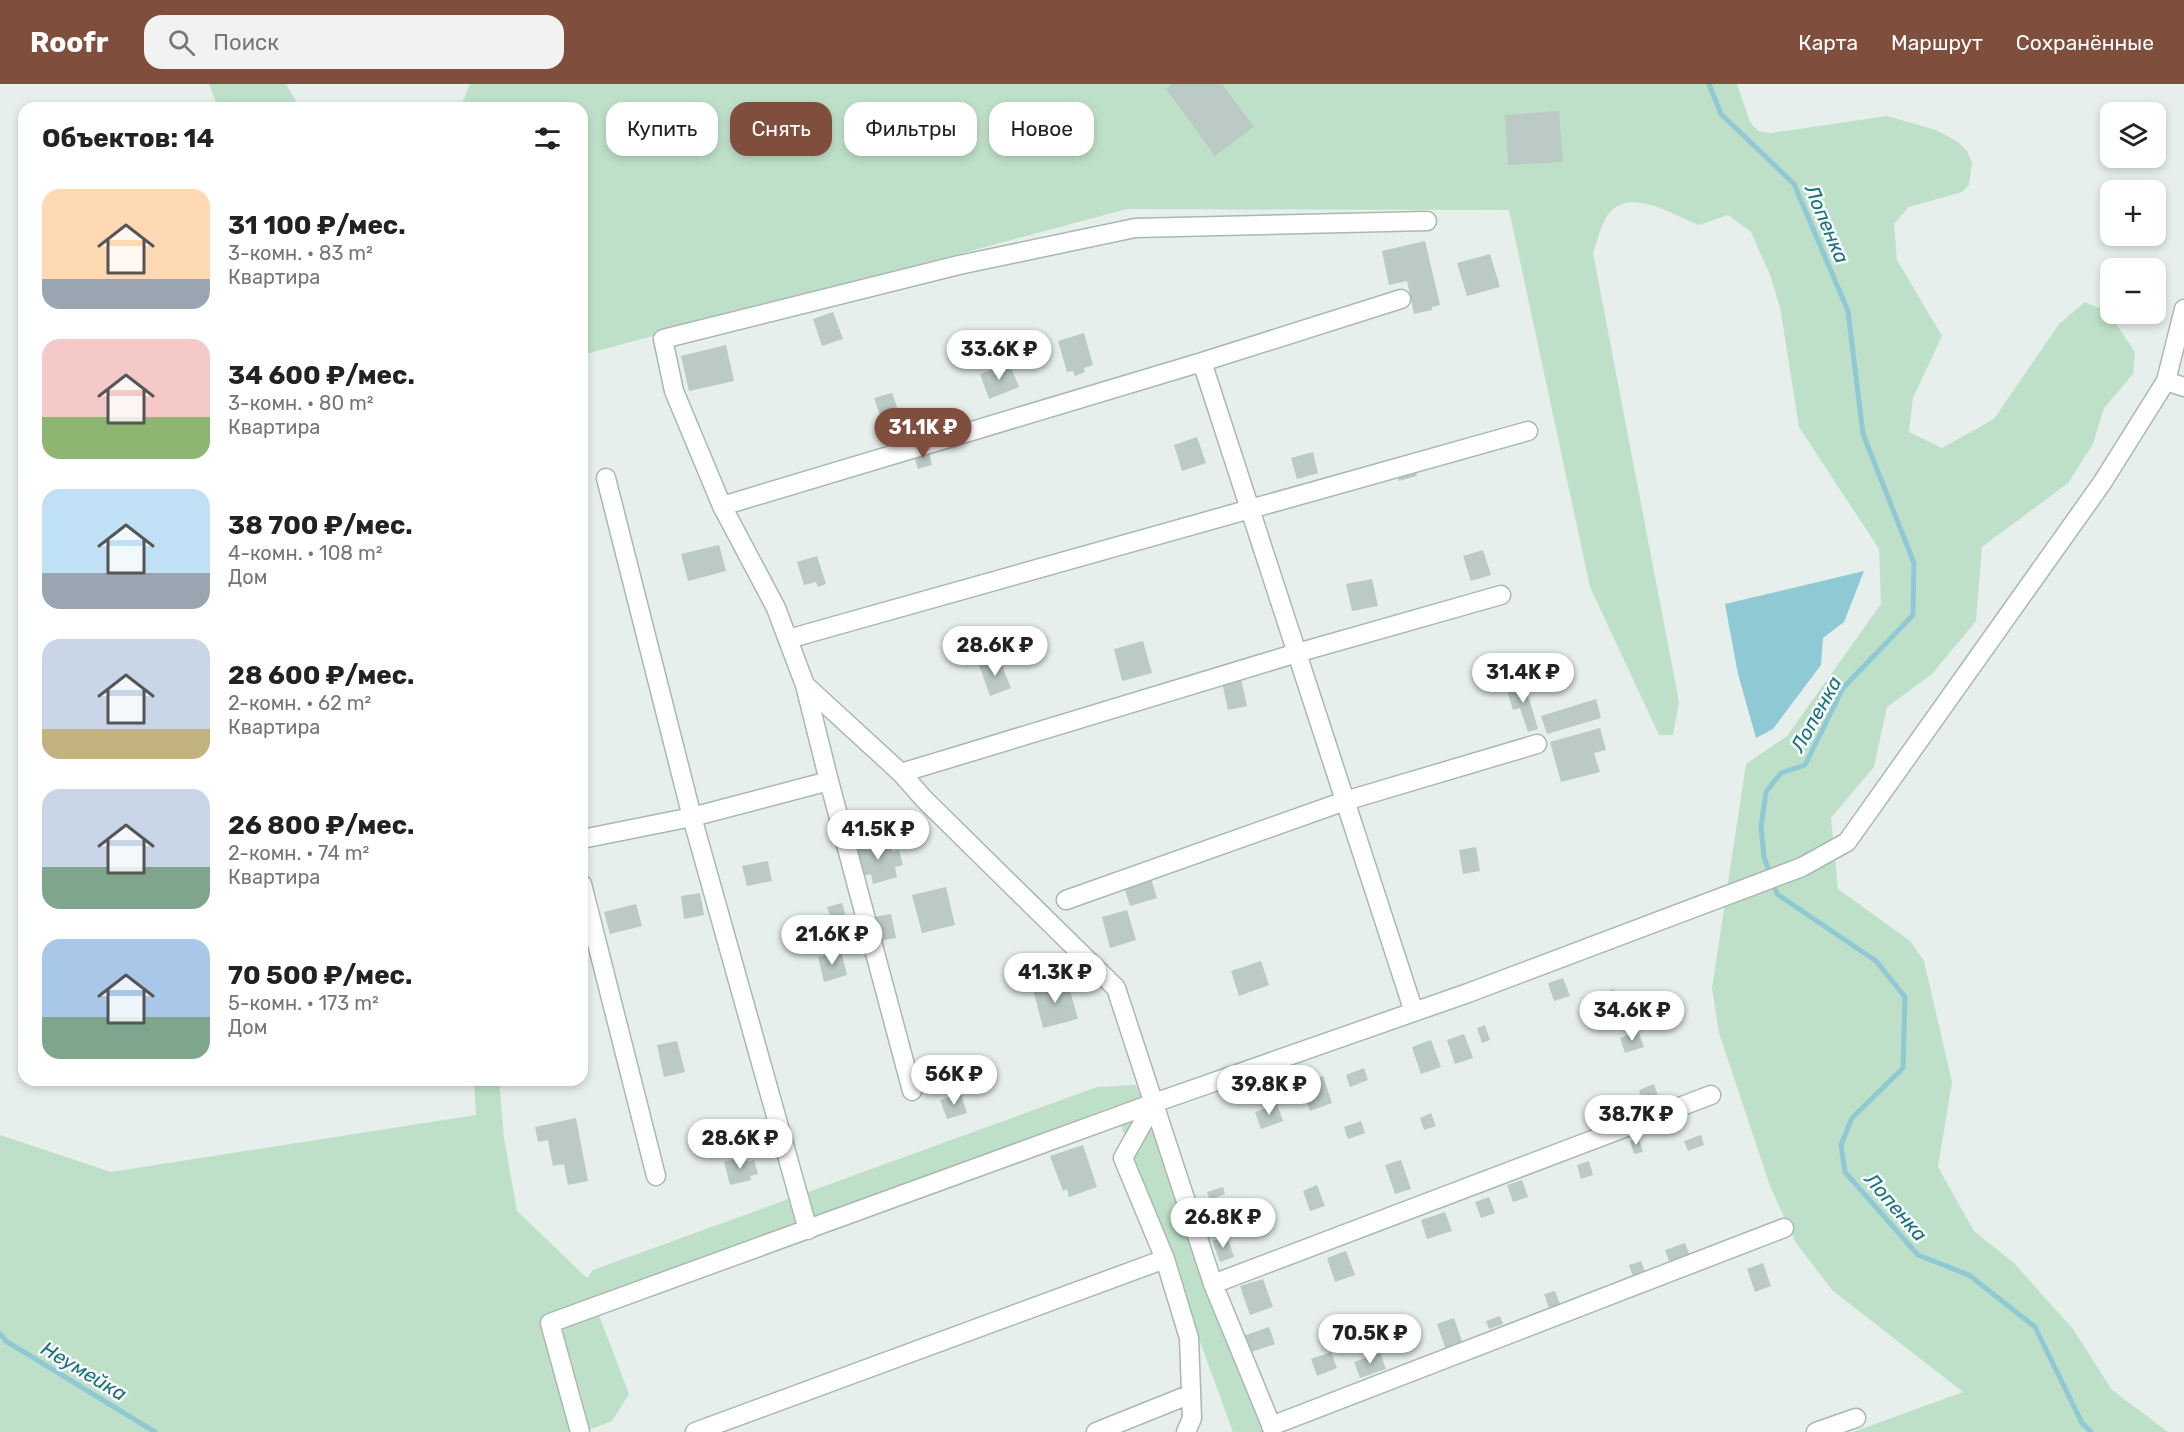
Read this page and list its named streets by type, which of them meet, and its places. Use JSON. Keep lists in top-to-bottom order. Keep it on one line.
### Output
{"water":["Лопенка","Неумейка"],"page":{"header":"Roofr","search":"Поиск","nav":["Карта","Маршрут","Сохранённые"],"map_buttons":["+","−"],"chip":["Купить","Снять","Фильтры","Новое"],"heading":"Объектов: 14","list":[{"name":"31 100 ₽/мес.","note":"3-комн. · 83 m² · Квартира"},{"name":"34 600 ₽/мес.","note":"3-комн. · 80 m² · Квартира"},{"name":"38 700 ₽/мес.","note":"4-комн. · 108 m² · Дом"},{"name":"28 600 ₽/мес.","note":"2-комн. · 62 m² · Квартира"},{"name":"26 800 ₽/мес.","note":"2-комн. · 74 m² · Квартира"},{"name":"70 500 ₽/мес.","note":"5-комн. · 173 m² · Дом"}],"price":["33.6K ₽","31.1K ₽","28.6K ₽","31.4K ₽","41.5K ₽","21.6K ₽","41.3K ₽","34.6K ₽","56K ₽","39.8K ₽","38.7K ₽","28.6K ₽","26.8K ₽","70.5K ₽"]}}
